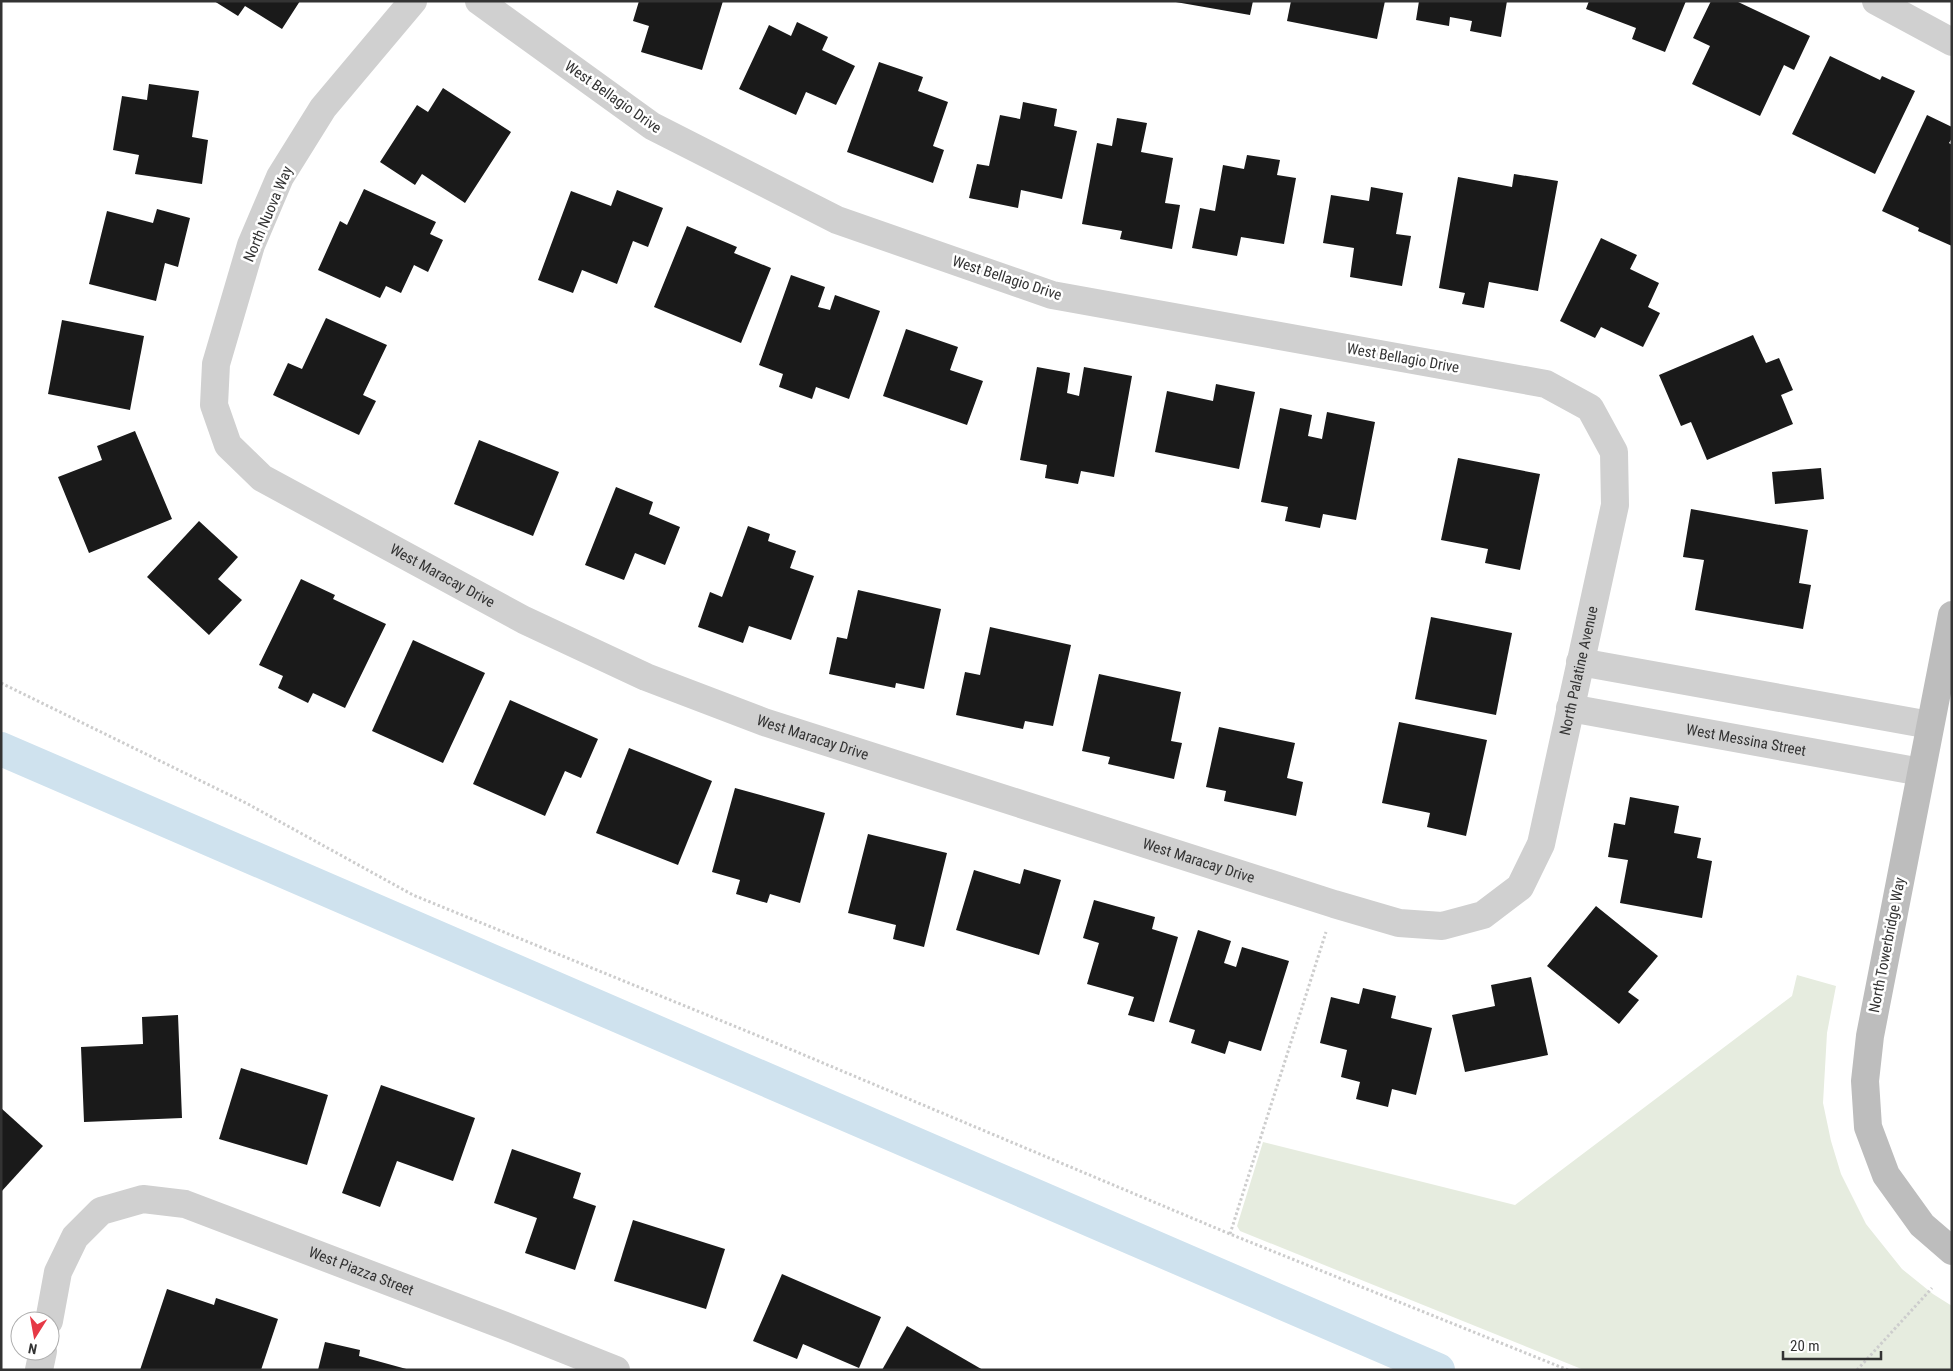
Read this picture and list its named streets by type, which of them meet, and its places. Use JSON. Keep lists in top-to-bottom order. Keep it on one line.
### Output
{"streets":{"street":["West Bellagio Drive","North Nuova Way","West Maracay Drive","North Palatine Avenue","West Messina Street","North Towerbridge Way","West Piazza Street"]},"crossings":[["West Bellagio Drive","North Palatine Avenue"],["North Nuova Way","West Maracay Drive"],["West Maracay Drive","North Palatine Avenue"],["North Palatine Avenue","West Messina Street"],["West Messina Street","North Towerbridge Way"]],"scale_bar":"20 m","north":"bottom"}
